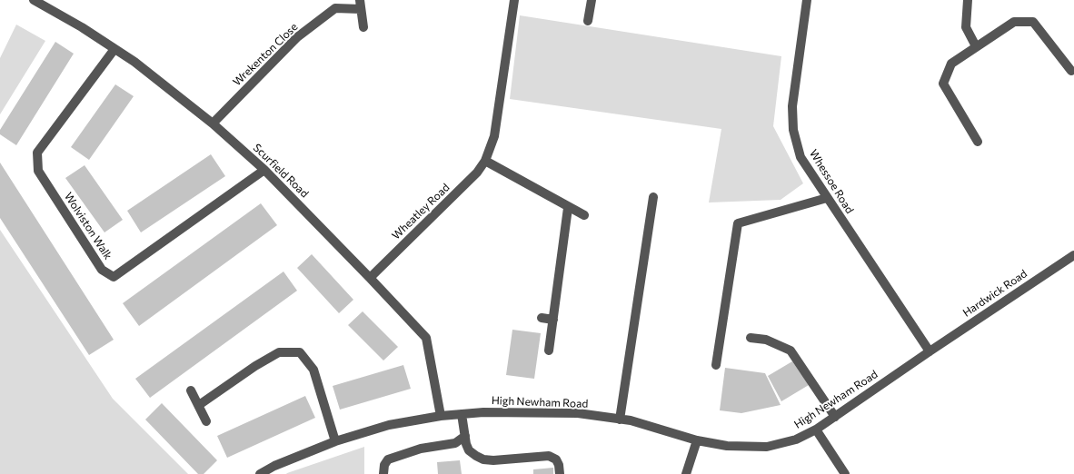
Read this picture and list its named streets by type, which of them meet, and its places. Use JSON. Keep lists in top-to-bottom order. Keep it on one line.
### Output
{"streets":{"street":["Wrekenton Close","Scurfield Road","Whessoe Road","Wheatley Road","Wolviston Walk","Hardwick Road","High Newham Road"]},"crossings":[["Wrekenton Close","Scurfield Road"],["Scurfield Road","Wheatley Road"],["Scurfield Road","Wolviston Walk"],["Scurfield Road","High Newham Road"],["Whessoe Road","Hardwick Road"],["Whessoe Road","High Newham Road"],["Hardwick Road","High Newham Road"]]}
